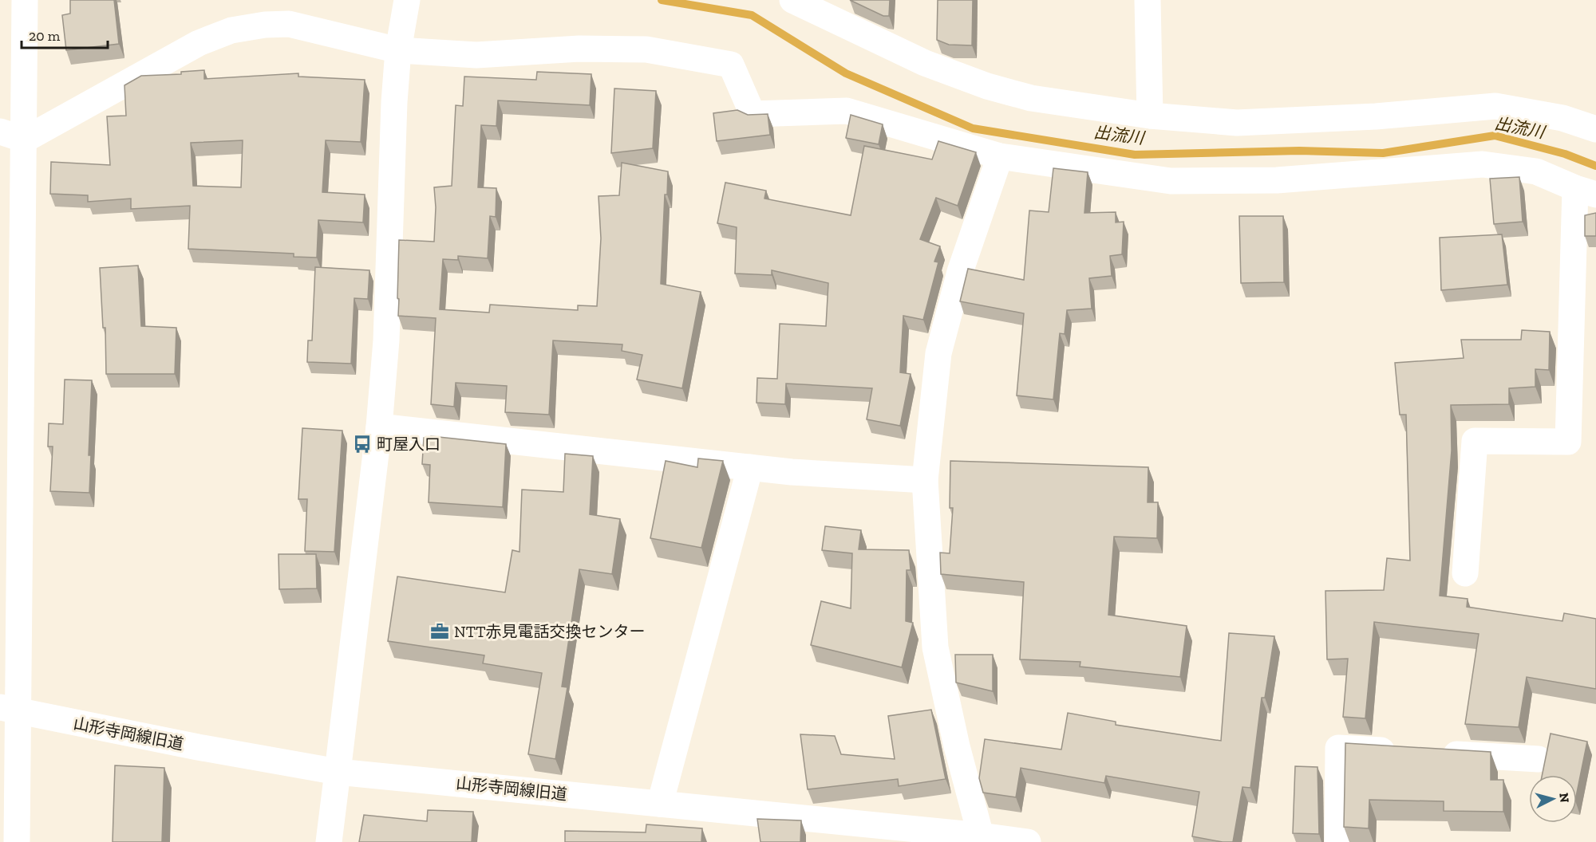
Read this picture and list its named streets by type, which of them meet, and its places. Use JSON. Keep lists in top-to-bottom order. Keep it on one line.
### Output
{"streets":{"street":["山形寺岡線旧道"]},"water":["出流川"],"places":{"bus stop":["町屋入口"],"office":["NTT赤見電話交換センター"]},"scale_bar":"20 m","north":"right"}
